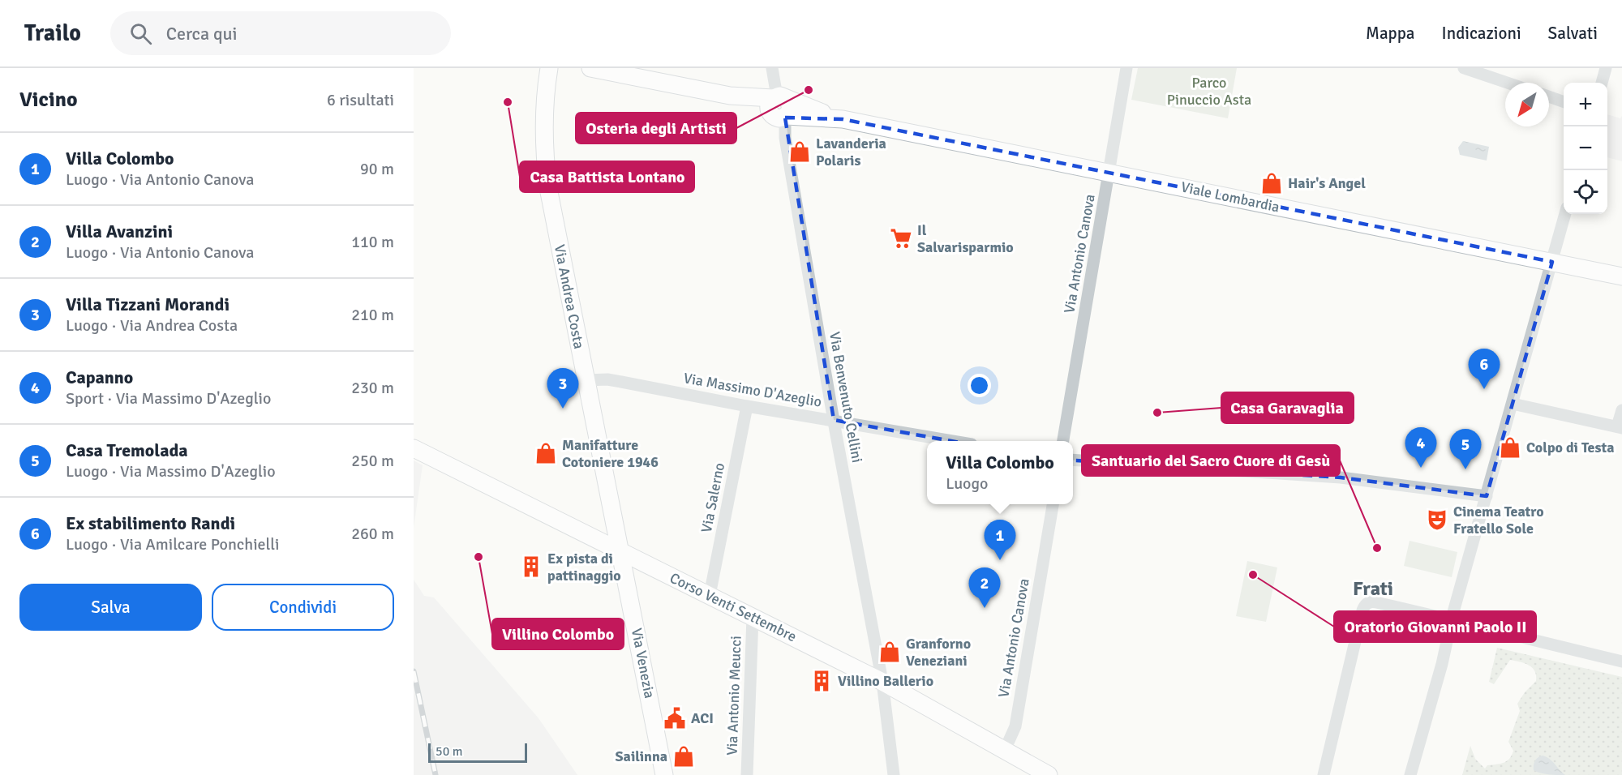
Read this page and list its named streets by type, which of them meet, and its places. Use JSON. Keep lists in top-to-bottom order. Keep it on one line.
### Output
{"streets":{"street":["Viale Lombardia","Via Antonio Canova","Via Andrea Costa","Via Massimo D'Azeglio","Via Benvenuto Cellini","Via Salerno","Corso Venti Settembre","Via Venezia","Via Antonio Meucci"]},"crossings":[["Viale Lombardia","Via Antonio Canova"],["Viale Lombardia","Via Benvenuto Cellini"],["Via Antonio Canova","Corso Venti Settembre"],["Via Andrea Costa","Via Massimo D'Azeglio"],["Via Andrea Costa","Corso Venti Settembre"],["Via Andrea Costa","Via Venezia"],["Via Massimo D'Azeglio","Via Benvenuto Cellini"],["Via Massimo D'Azeglio","Via Salerno"],["Via Benvenuto Cellini","Corso Venti Settembre"],["Via Salerno","Corso Venti Settembre"],["Corso Venti Settembre","Via Venezia"],["Corso Venti Settembre","Via Antonio Meucci"]],"districts":["Frati"],"parks":["Parco Pinuccio Asta"],"places":{"other":["Osteria degli Artisti","Casa Battista Lontano","Casa Garavaglia","Santuario del Sacro Cuore di Gesù","Villino Colombo","Oratorio Giovanni Paolo II"],"shop":["Lavanderia Polaris","Hair's Angel","Colpo di Testa","Manifatture Cotoniere 1946","Granforno Veneziani","Sailinna"],"supermarket":["Il Salvarisparmio"],"theatre":["Cinema Teatro Fratello Sole"],"building":["Ex pista di pattinaggio","Villino Ballerio"],"public building":["ACI"]},"scale_bar":"50 m","north":"bottom left","page":{"header":"Trailo","search":"Cerca qui","nav":["Mappa","Indicazioni","Salvati"],"heading":["Vicino","6 risultati"],"map_buttons":["+","−"],"list":[{"mark":"1","name":"Villa Colombo","note":"Luogo · Via Antonio Canova","value":"90 m"},{"mark":"2","name":"Villa Avanzini","note":"Luogo · Via Antonio Canova","value":"110 m"},{"mark":"3","name":"Villa Tizzani Morandi","note":"Luogo · Via Andrea Costa","value":"210 m"},{"mark":"4","name":"Capanno","note":"Sport · Via Massimo D'Azeglio","value":"230 m"},{"mark":"5","name":"Casa Tremolada","note":"Luogo · Via Massimo D'Azeglio","value":"250 m"},{"mark":"6","name":"Ex stabilimento Randi","note":"Luogo · Via Amilcare Ponchielli","value":"260 m"}],"pins":["6","3","4","5","1","2"],"popup":["Villa Colombo","Luogo"],"buttons":["Salva","Condividi"],"scale":"50 m"}}
